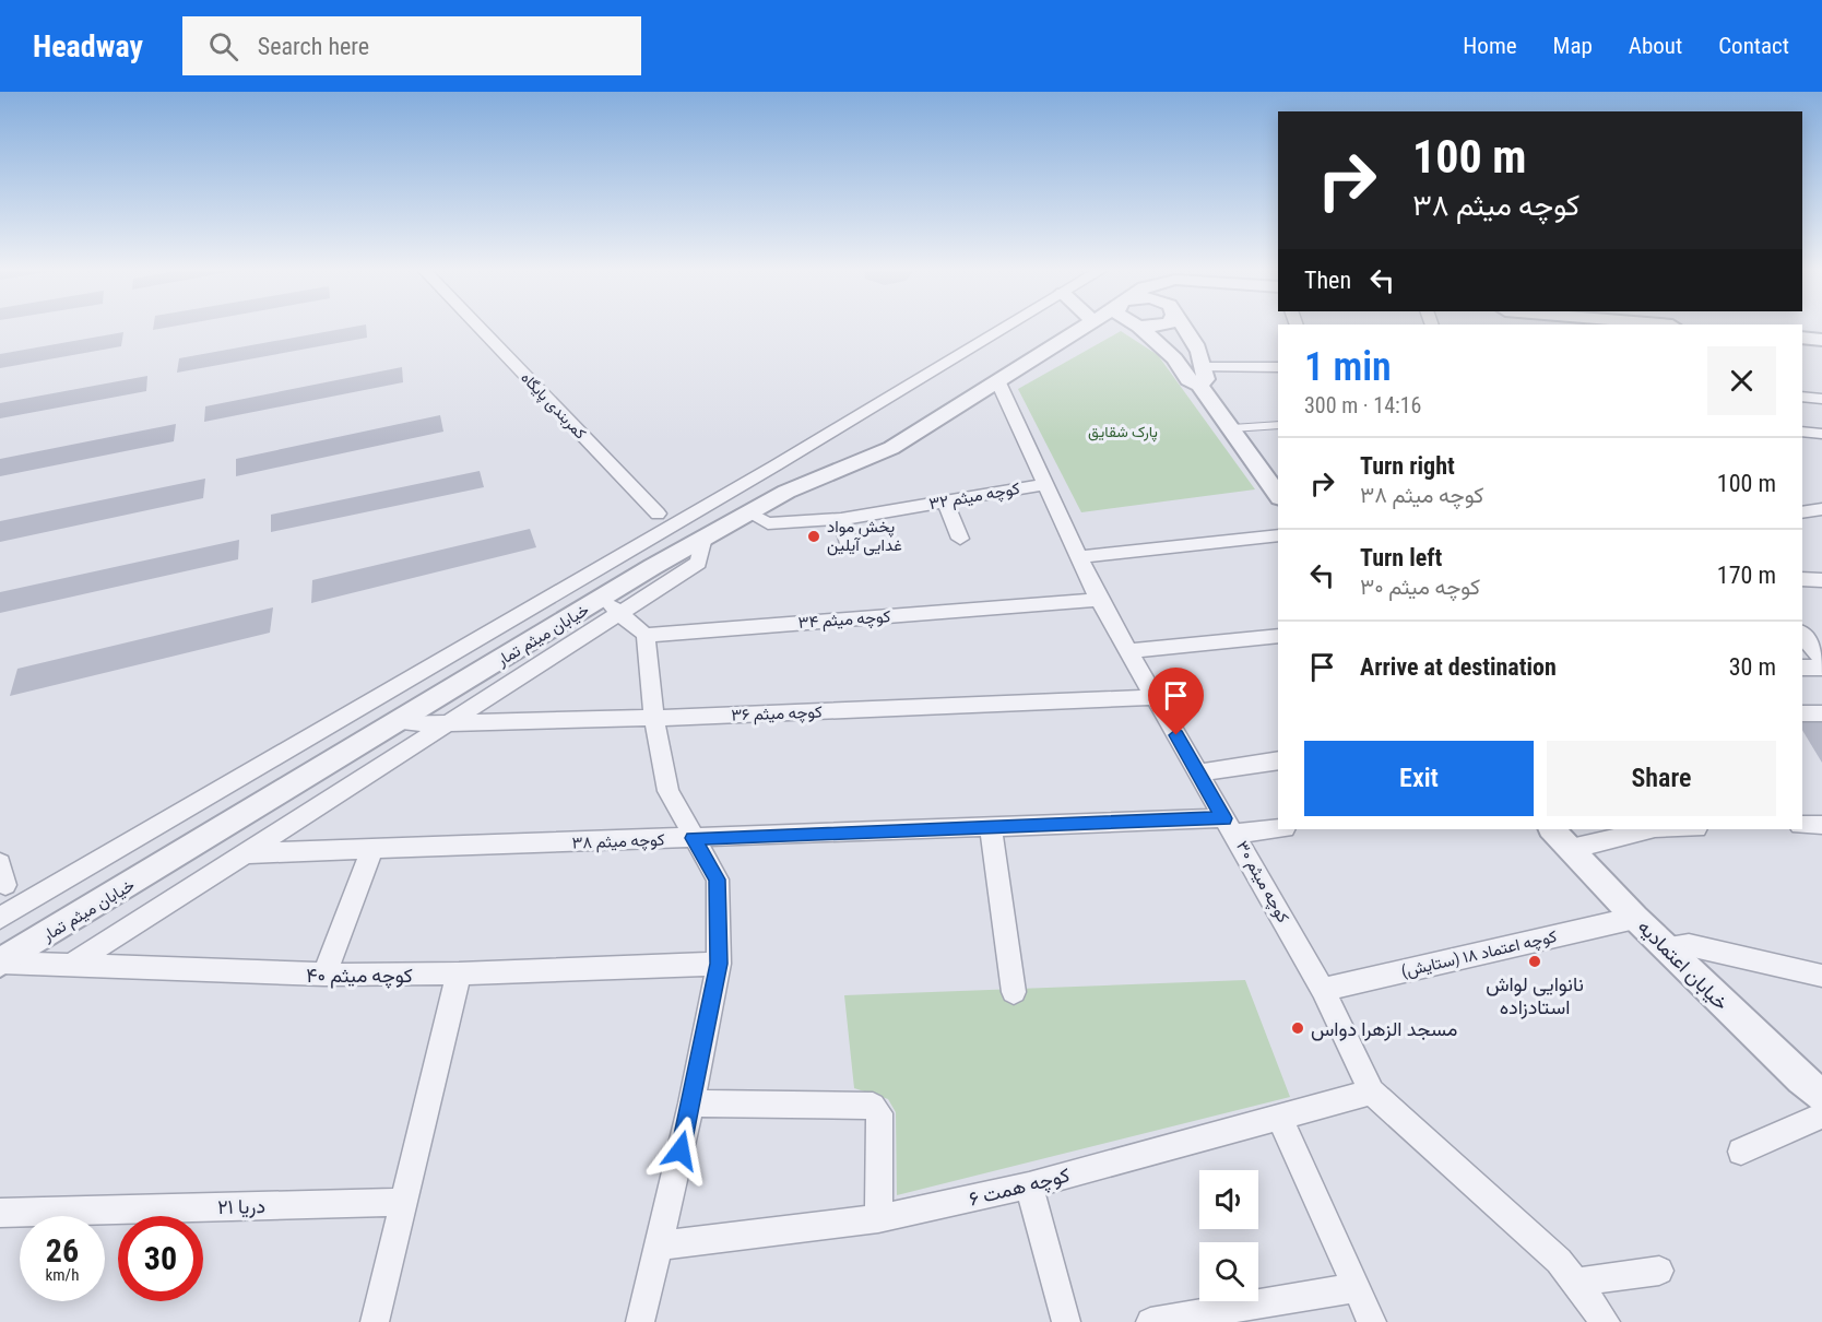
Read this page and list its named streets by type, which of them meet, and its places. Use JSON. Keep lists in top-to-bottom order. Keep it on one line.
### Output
{"streets":{"street":["کمربندی پایگاه","کوچه میثم ۳۲","کوچه میثم ۳۴","خیابان میثم تمار","کوچه میثم ۳۶","کوچه میثم ۳۸","کوچه میثم ۳۰","کوچه اعتماد ۱۸ (ستایش)","خیابان اعتمادیه","کوچه میثم ۴۰","کوچه همت ۶","دریا ۲۱"]},"crossings":[["کوچه میثم ۳۲","خیابان میثم تمار"],["کوچه میثم ۳۲","کوچه میثم ۳۰"],["کوچه میثم ۳۴","کوچه میثم ۳۰"],["خیابان میثم تمار","کوچه میثم ۳۶"],["خیابان میثم تمار","کوچه میثم ۳۰"],["خیابان میثم تمار","کوچه میثم ۴۰"],["کوچه میثم ۳۶","کوچه میثم ۳۰"],["کوچه میثم ۳۸","کوچه میثم ۳۰"],["کوچه میثم ۳۰","کوچه اعتماد ۱۸ (ستایش)"],["کوچه میثم ۳۰","کوچه همت ۶"],["کوچه اعتماد ۱۸ (ستایش)","خیابان اعتمادیه"]],"parks":["پارک شقایق"],"places":["پخش مواد غدایی آیلین","نانوایی لواش استادزاده","مسجد الزهرا دواس"],"page":{"header":"Headway","search":"Search here","nav":["Home","Map","About","Contact"],"turn":["100 m","کوچه میثم ۳۸"],"then":"Then","heading":["1 min","300 m · 14:16"],"list":[{"name":"Turn right","note":"کوچه میثم ۳۸","value":"100 m"},{"name":"Turn left","note":"کوچه میثم ۳۰","value":"170 m"},{"name":"Arrive at destination","value":"30 m"}],"buttons":["Exit","Share"],"speed":"26 km/h","limit":"30"}}
